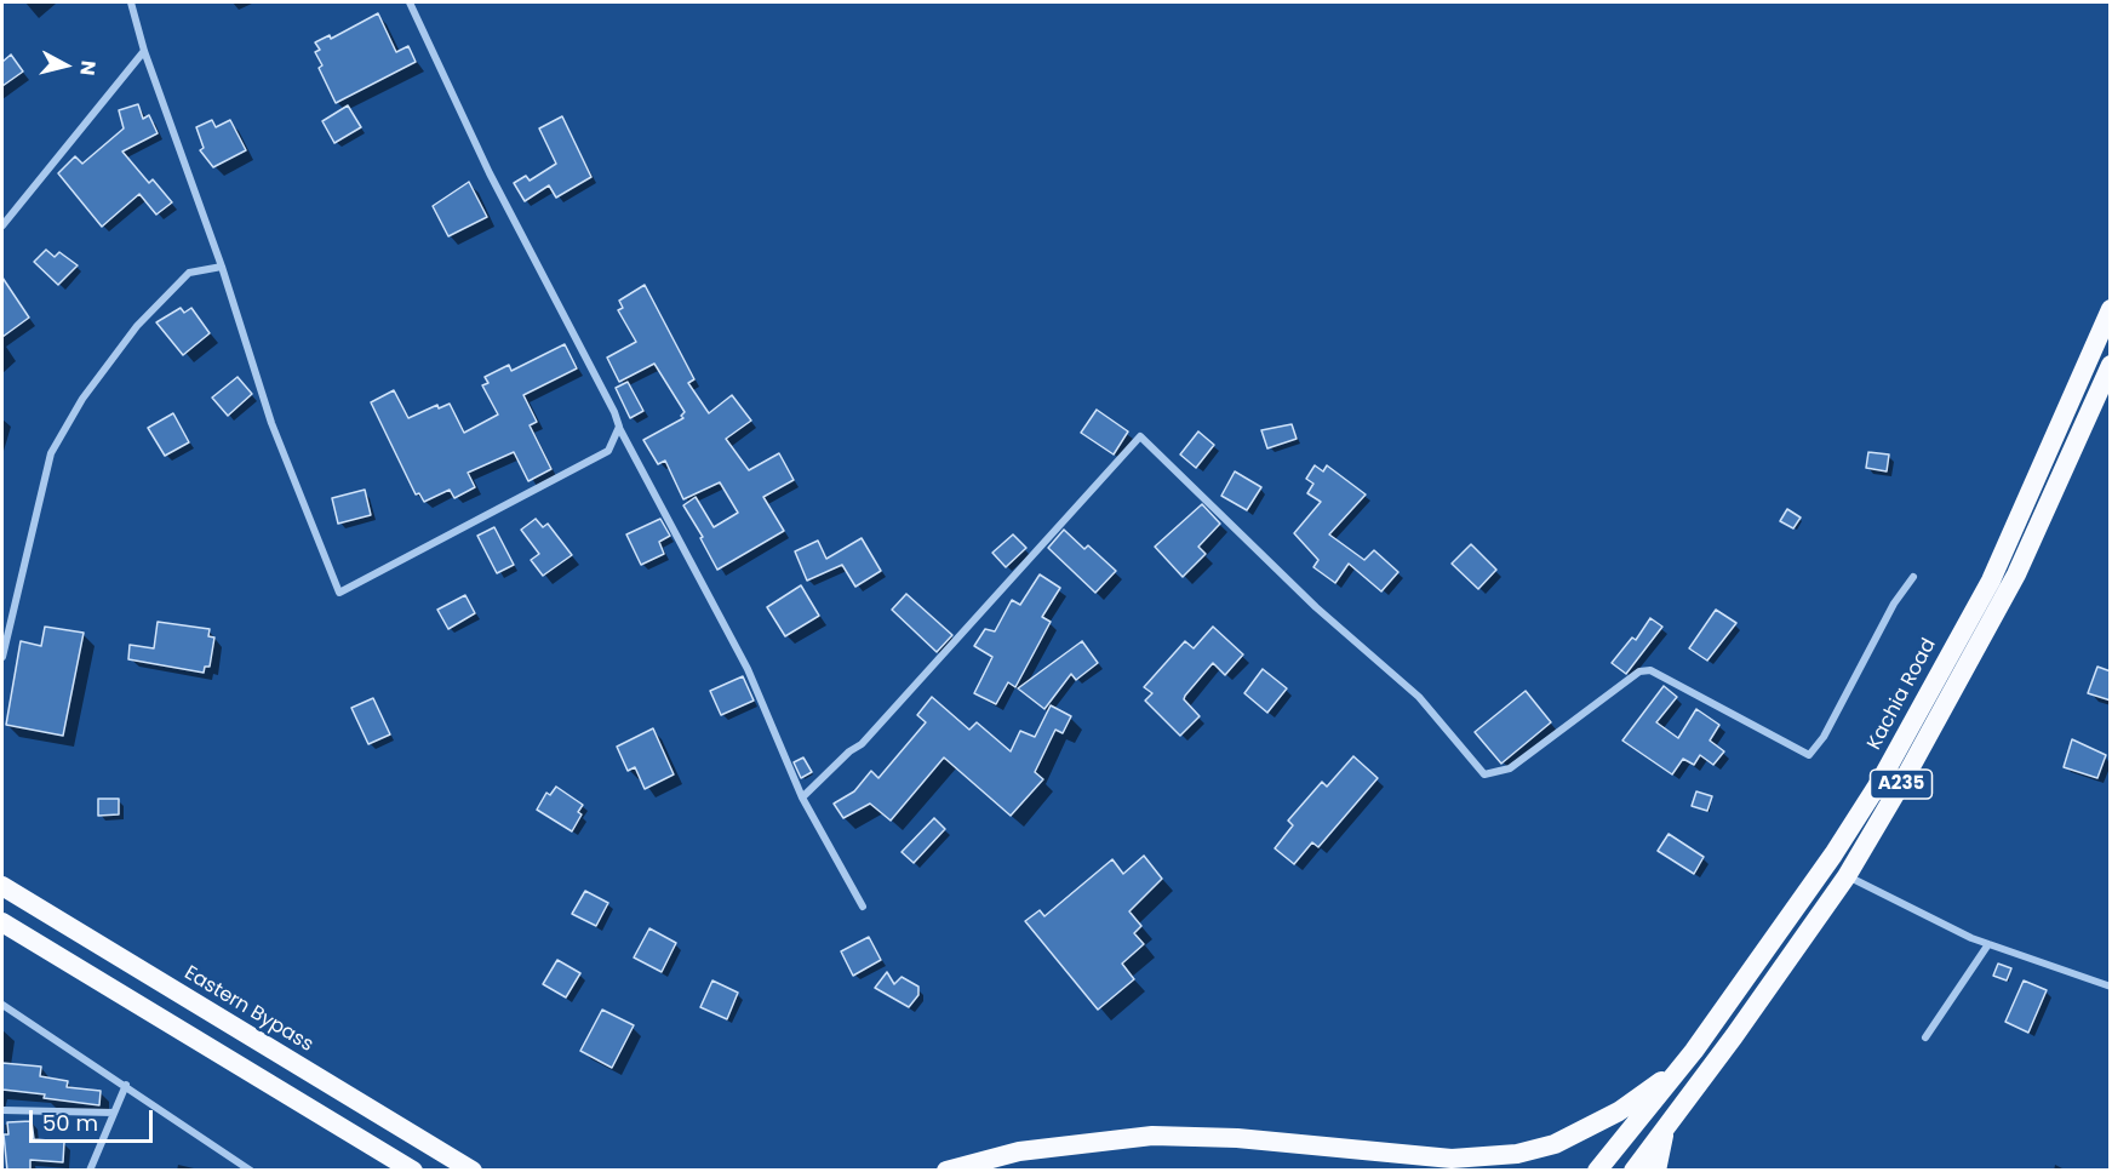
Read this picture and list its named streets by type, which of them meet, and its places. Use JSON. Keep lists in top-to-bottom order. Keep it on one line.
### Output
{"streets":{"highway":["Kachia Road","A235","Eastern Bypass"]},"scale_bar":"50 m","north":"right"}
